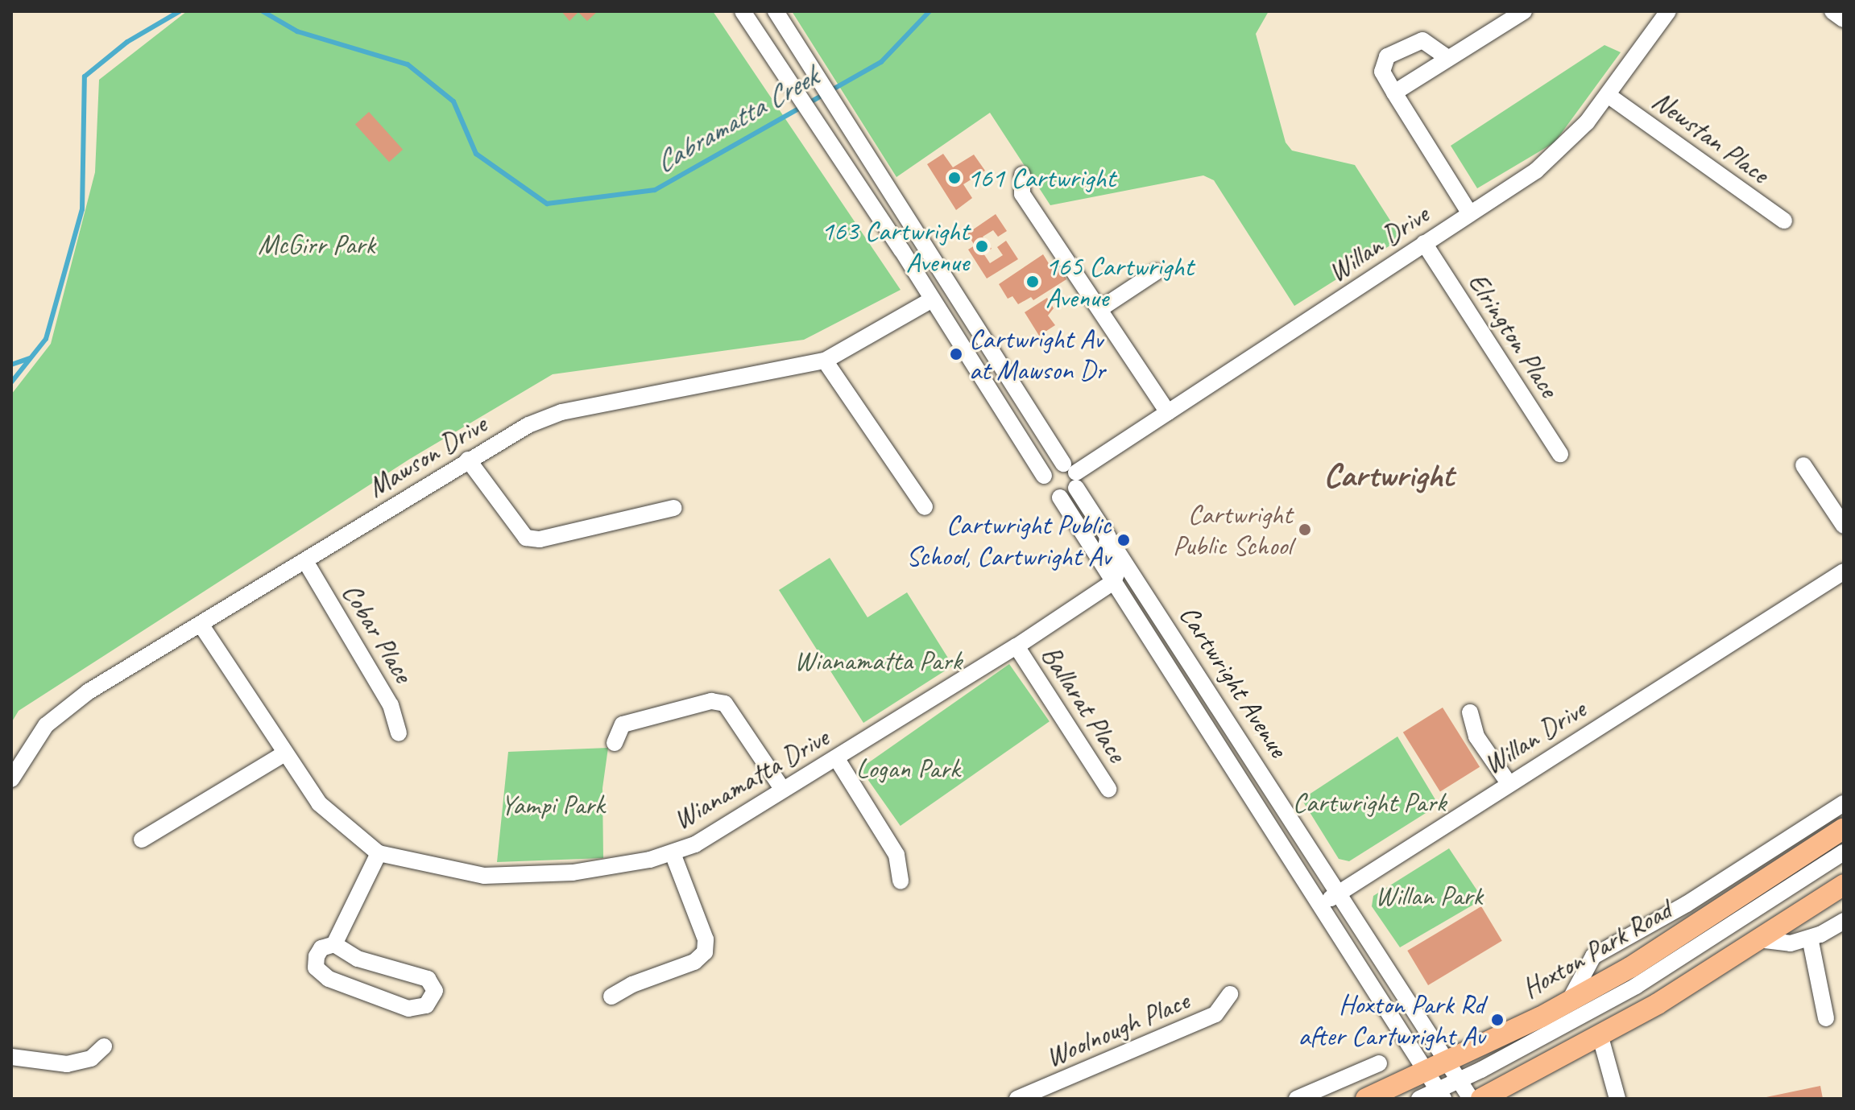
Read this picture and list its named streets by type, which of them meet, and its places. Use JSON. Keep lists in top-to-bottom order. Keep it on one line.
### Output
{"streets":{"main road":["Hoxton Park Road"],"street":["Newstan Place","Willan Drive","Elrington Place","Mawson Drive","Cobar Place","Cartwright Avenue","Ballarat Place","Wianamatta Drive","Woolnough Place"]},"crossings":[["Newstan Place","Willan Drive"],["Willan Drive","Elrington Place"],["Willan Drive","Cartwright Avenue"],["Mawson Drive","Cobar Place"],["Mawson Drive","Wianamatta Drive"],["Cartwright Avenue","Wianamatta Drive"],["Cartwright Avenue","Hoxton Park Road"],["Ballarat Place","Wianamatta Drive"]],"districts":["Cartwright"],"water":["Cabramatta Creek"],"parks":["McGirr Park","Wianamatta Park","Logan Park","Cartwright Park","Yampi Park","Willan Park"],"places":["161 Cartwright","163 Cartwright Avenue","165 Cartwright Avenue","Cartwright Av at Mawson Dr","Cartwright Public School","Cartwright Public School, Cartwright Av","Hoxton Park Rd after Cartwright Av"]}
